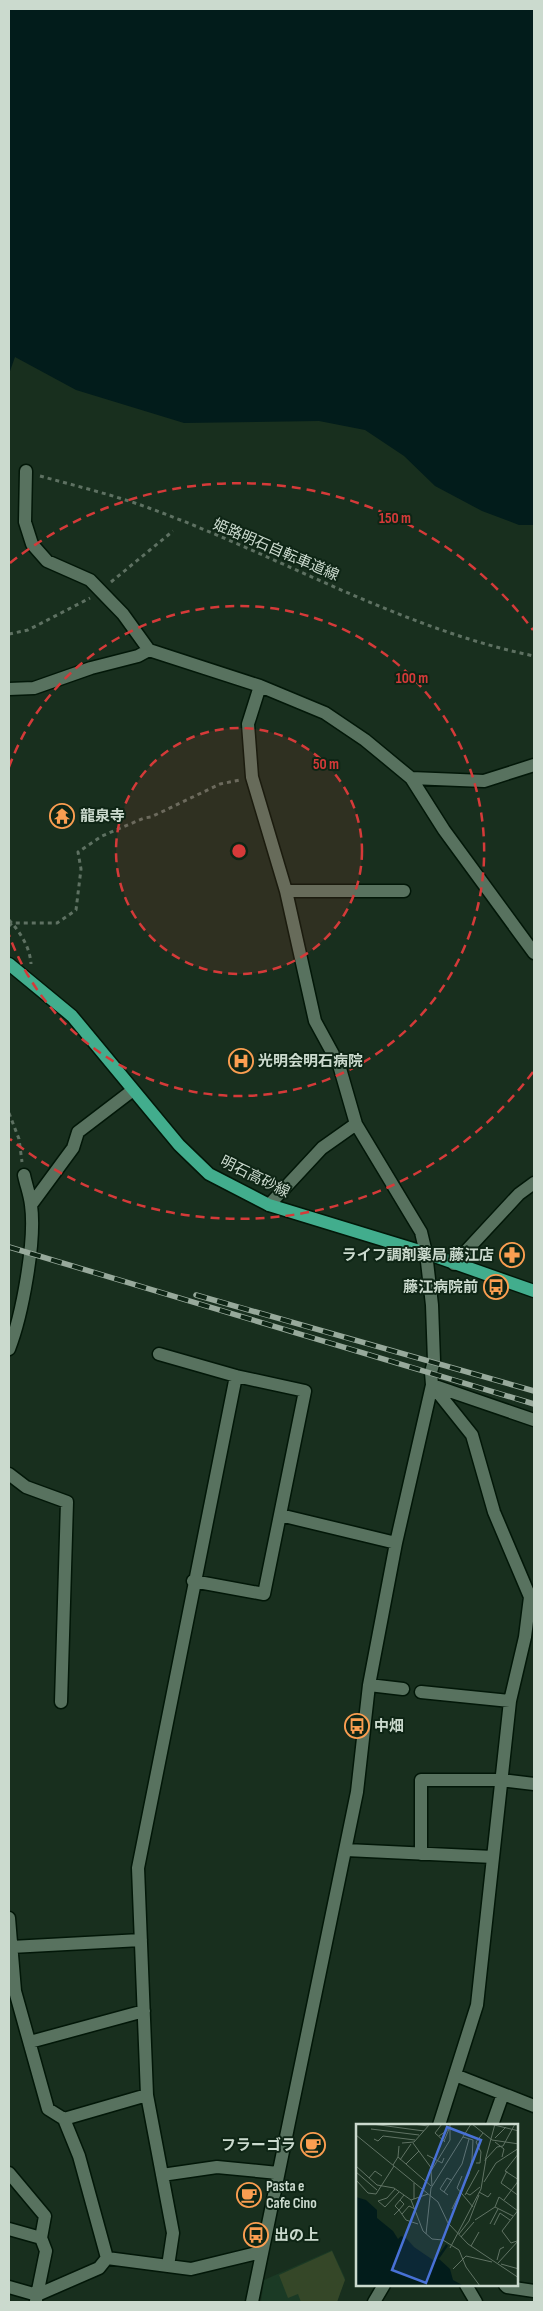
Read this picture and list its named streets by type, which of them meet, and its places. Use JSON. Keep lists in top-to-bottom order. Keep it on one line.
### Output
{"streets":{"main road":["明石高砂線"],"path":["姫路明石自転車道線"]},"places":{"temple":["龍泉寺"],"hospital":["光明会明石病院"],"pharmacy":["ライフ調剤薬局 藤江店"],"bus stop":["藤江病院前","中畑","出の上"],"cafe":["フラーゴラ","Pasta e Cafe Cino"]},"rings":["150 m","100 m","50 m"]}
